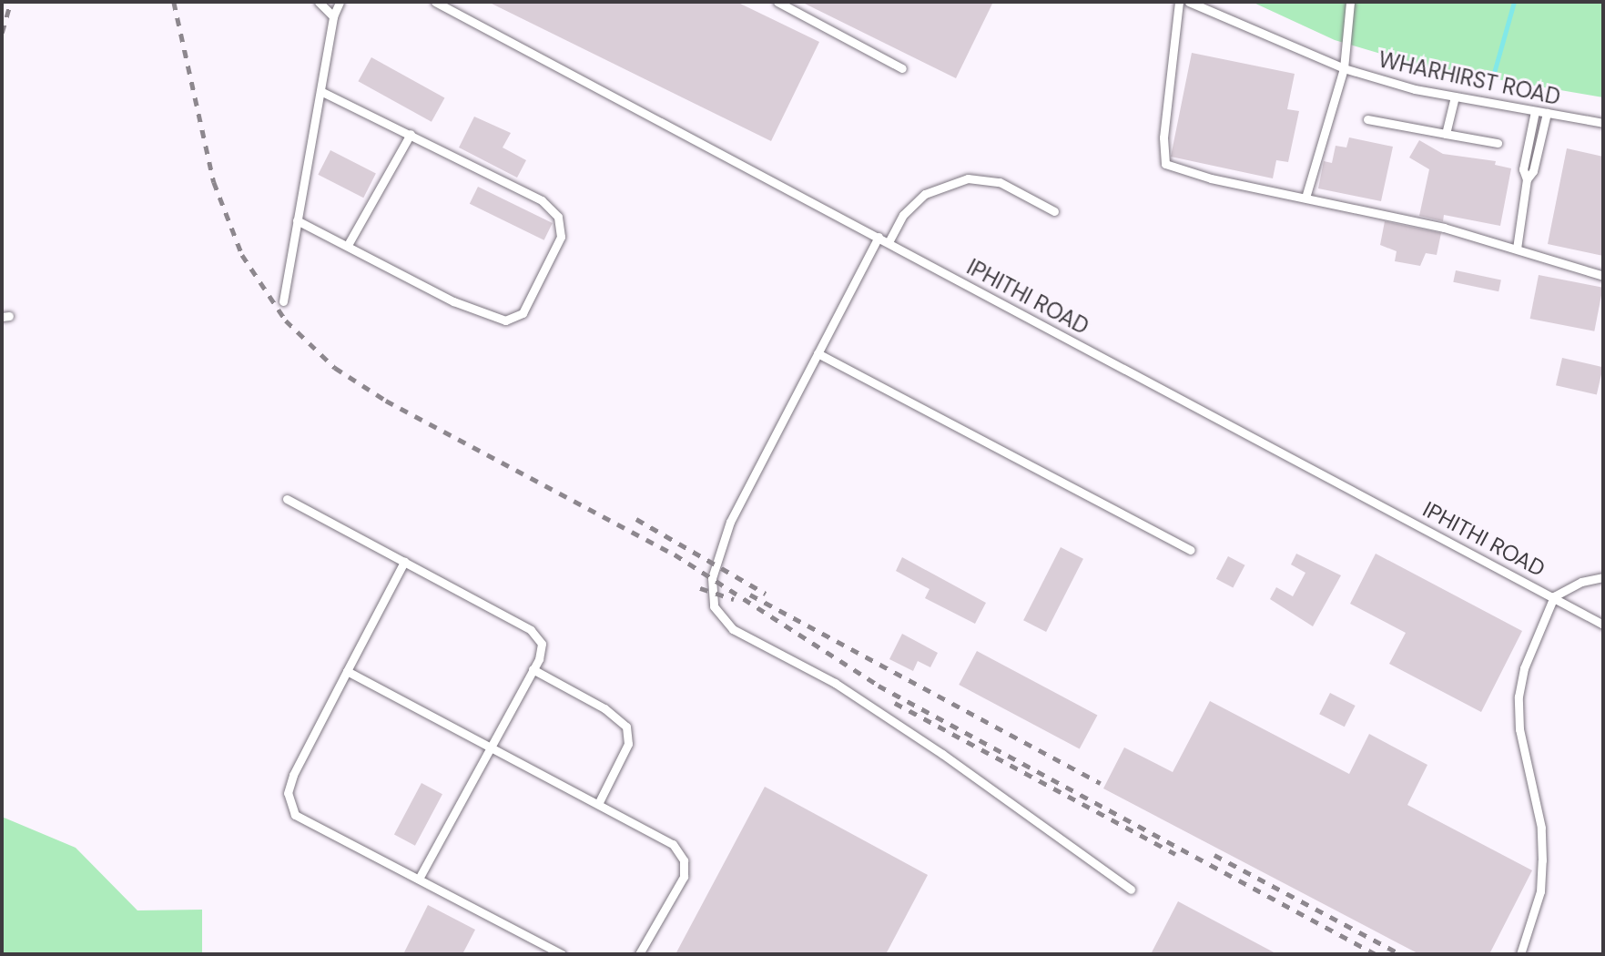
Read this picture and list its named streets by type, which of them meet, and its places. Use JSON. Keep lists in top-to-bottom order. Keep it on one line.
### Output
{"streets":{"lane":["WHARHIRST ROAD","IPHITHI ROAD"]}}
